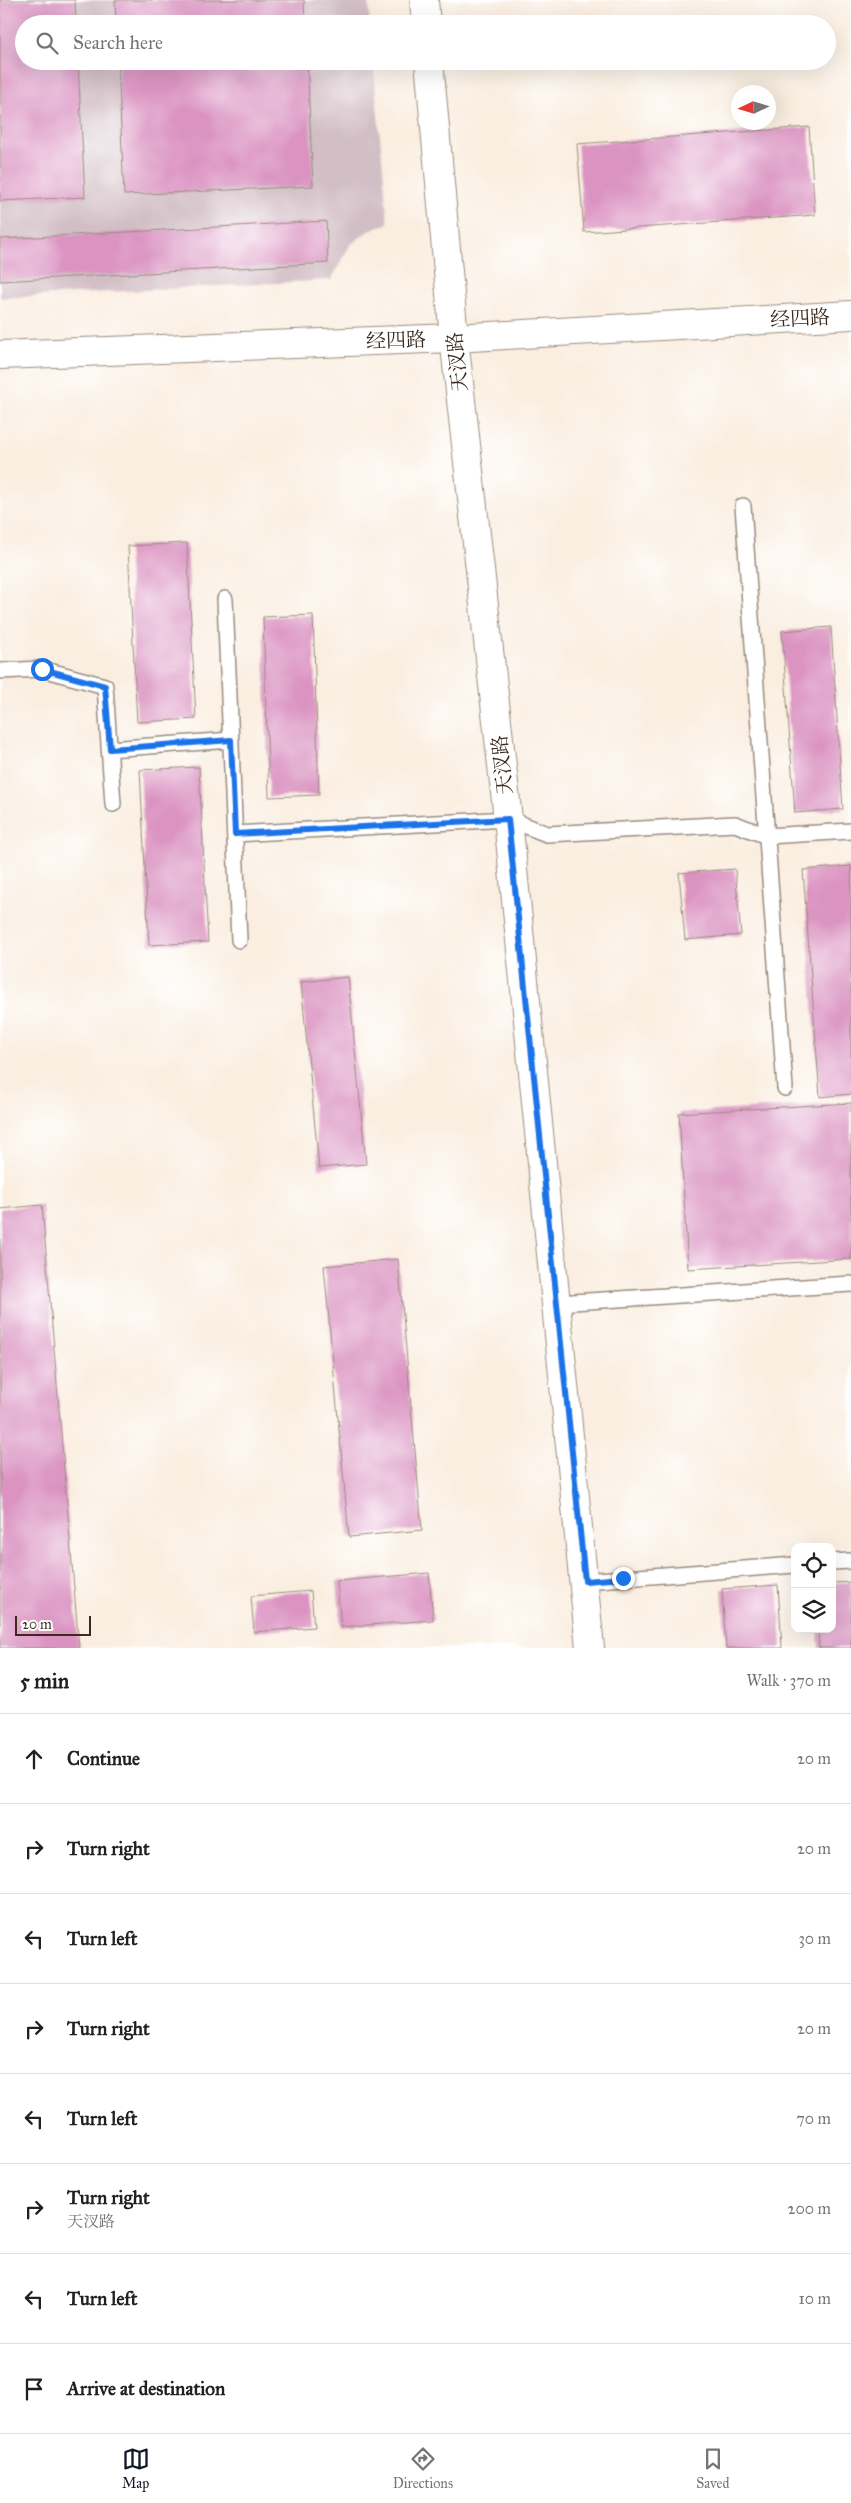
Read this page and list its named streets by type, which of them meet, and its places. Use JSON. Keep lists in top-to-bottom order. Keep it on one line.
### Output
{"streets":{"street":["经四路","天汊路"]},"crossings":[["经四路","天汊路"]],"scale_bar":"20 m","north":"left","page":{"search":"Search here","scale":"20 m","heading":["5 min","Walk · 370 m"],"list":[["Continue","20 m"],["Turn right","20 m"],["Turn left","30 m"],["Turn right","20 m"],["Turn left","70 m"],["Turn right","天汊路","200 m"],["Turn left","10 m"],"Arrive at destination"],"nav":["Map","Directions","Saved"]}}
